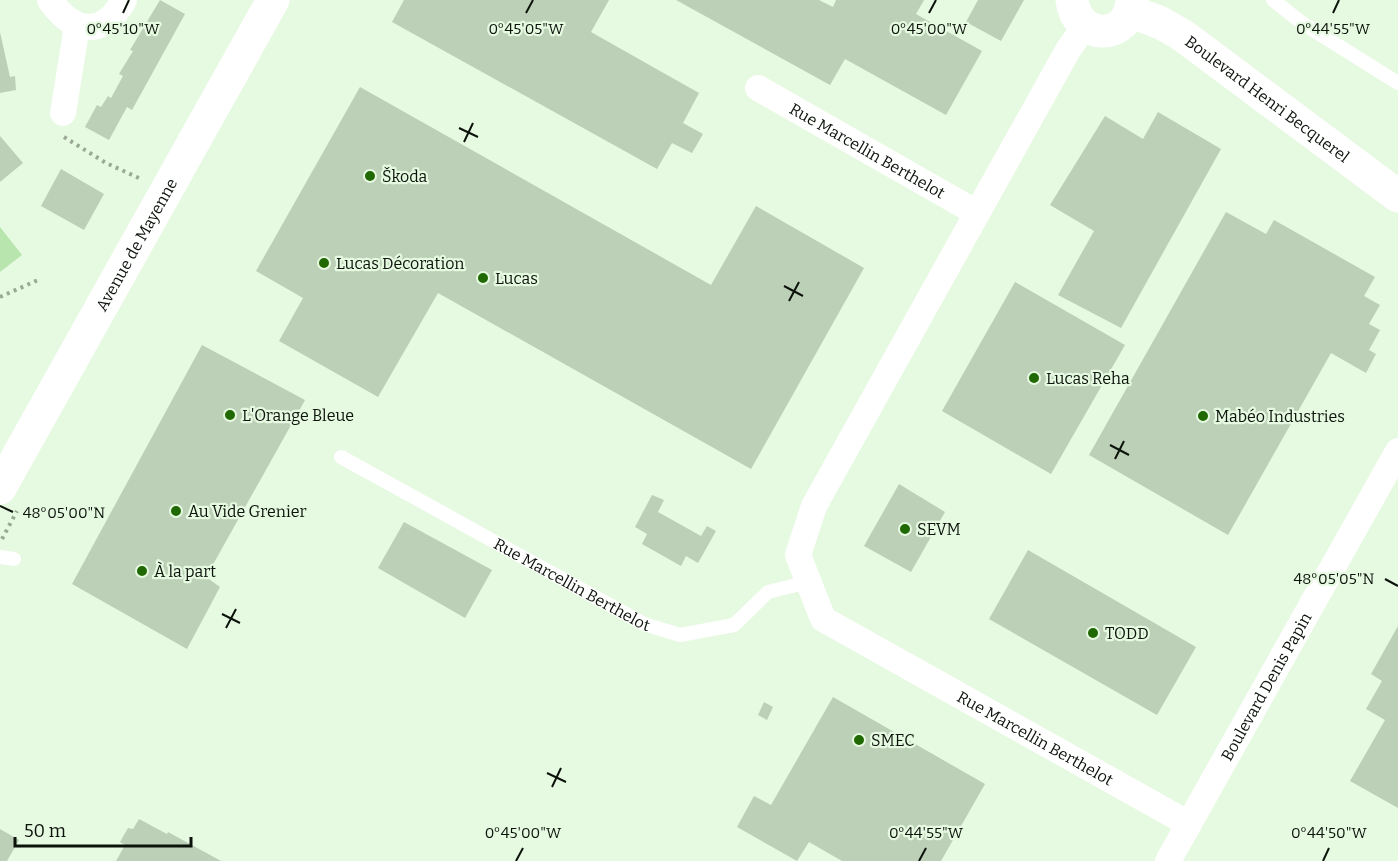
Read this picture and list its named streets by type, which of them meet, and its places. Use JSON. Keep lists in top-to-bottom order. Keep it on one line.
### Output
{"streets":{"main road":["Boulevard Henri Becquerel","Avenue de Mayenne"],"street":["Rue Marcellin Berthelot","Boulevard Denis Papin"]},"crossings":[["Boulevard Henri Becquerel","Rue Marcellin Berthelot"],["Rue Marcellin Berthelot","Boulevard Denis Papin"]],"places":["Škoda","Lucas Décoration","Lucas","Lucas Reha","L'Orange Bleue","Mabéo Industries","Au Vide Grenier","SEVM","À la part","TODD","SMEC"],"scale_bar":"50 m","coordinates":["0°45'10\"W","0°45'05\"W","0°45'00\"W","0°44'55\"W","48°05'00\"N","48°05'05\"N","0°44'50\"W"]}
